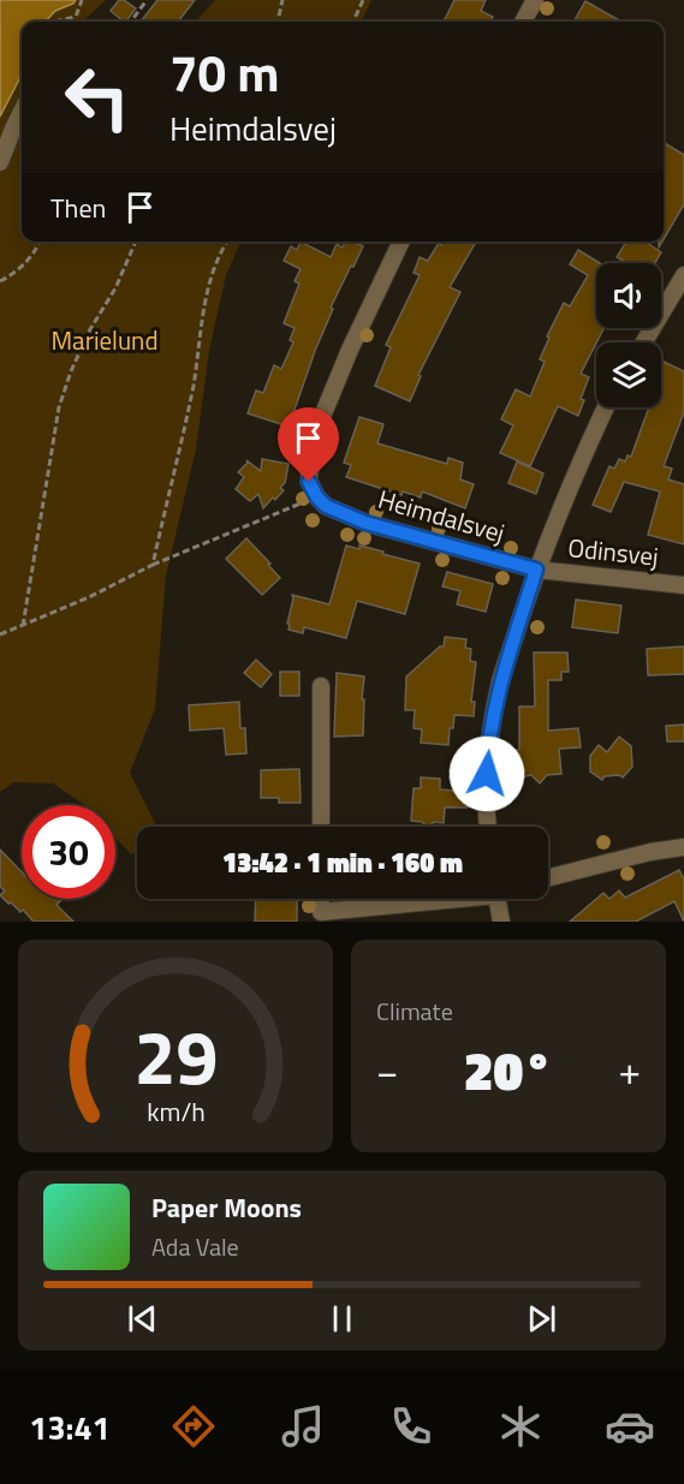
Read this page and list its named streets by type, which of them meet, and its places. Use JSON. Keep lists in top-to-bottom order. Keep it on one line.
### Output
{"streets":{"street":["Heimdalsvej","Odinsvej"]},"crossings":[["Heimdalsvej","Odinsvej"]],"parks":["Marielund"],"page":{"turn":["70 m","Heimdalsvej"],"then":"Then","limit":"30","trip":"13:42 · 1 min · 160 m","tile":"Climate","heat":["−","20°","+"],"song":["Paper Moons","Ada Vale"],"tabs":"13:41","gauge":["29","km/h"]}}
